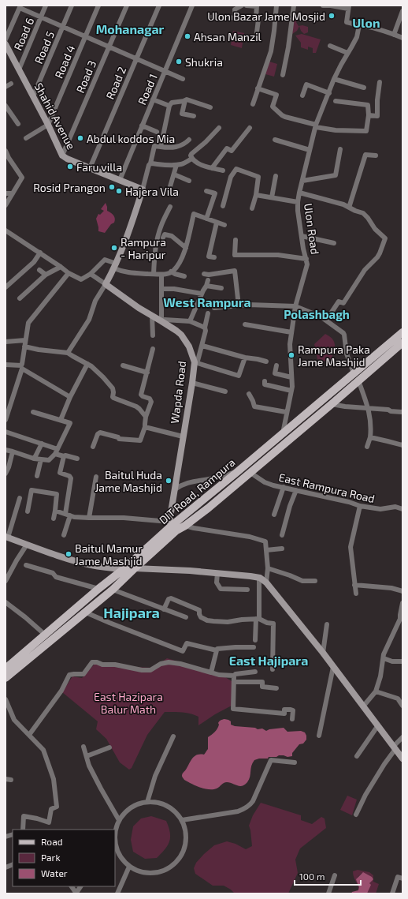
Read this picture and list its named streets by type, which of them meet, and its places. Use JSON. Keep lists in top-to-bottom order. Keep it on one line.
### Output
{"streets":{"main road":["DIT Road, Rampura"],"street":["Road 6","Road 5","Road 4","Road 3","Road 2","Road 1","Shahid Avenue","Ulon Road","Wapda Road","East Rampura Road"]},"crossings":[["Road 6","Shahid Avenue"],["Road 5","Shahid Avenue"],["Road 4","Shahid Avenue"],["Road 3","Shahid Avenue"],["Road 2","Shahid Avenue"],["Road 1","Shahid Avenue"],["Ulon Road","DIT Road, Rampura"],["Wapda Road","DIT Road, Rampura"],["East Rampura Road","DIT Road, Rampura"]],"districts":["Ulon","Mohanagar","West Rampura","Polashbagh","Hajipara","East Hajipara"],"parks":["East Hazipara Balur Math"],"places":["Ulon Bazar Jame Mosjid","Ahsan Manzil","Shukria","Abdul koddos Mia","Faru villa","Rosid Prangon","Hajera Vila","Rampura - Haripur","Rampura Paka Jame Mashjid","Baitul Huda Jame Mashjid","Baitul Mamur Jame Mashjid"],"legend":["Road","Park","Water"],"scale_bar":"100 m"}
